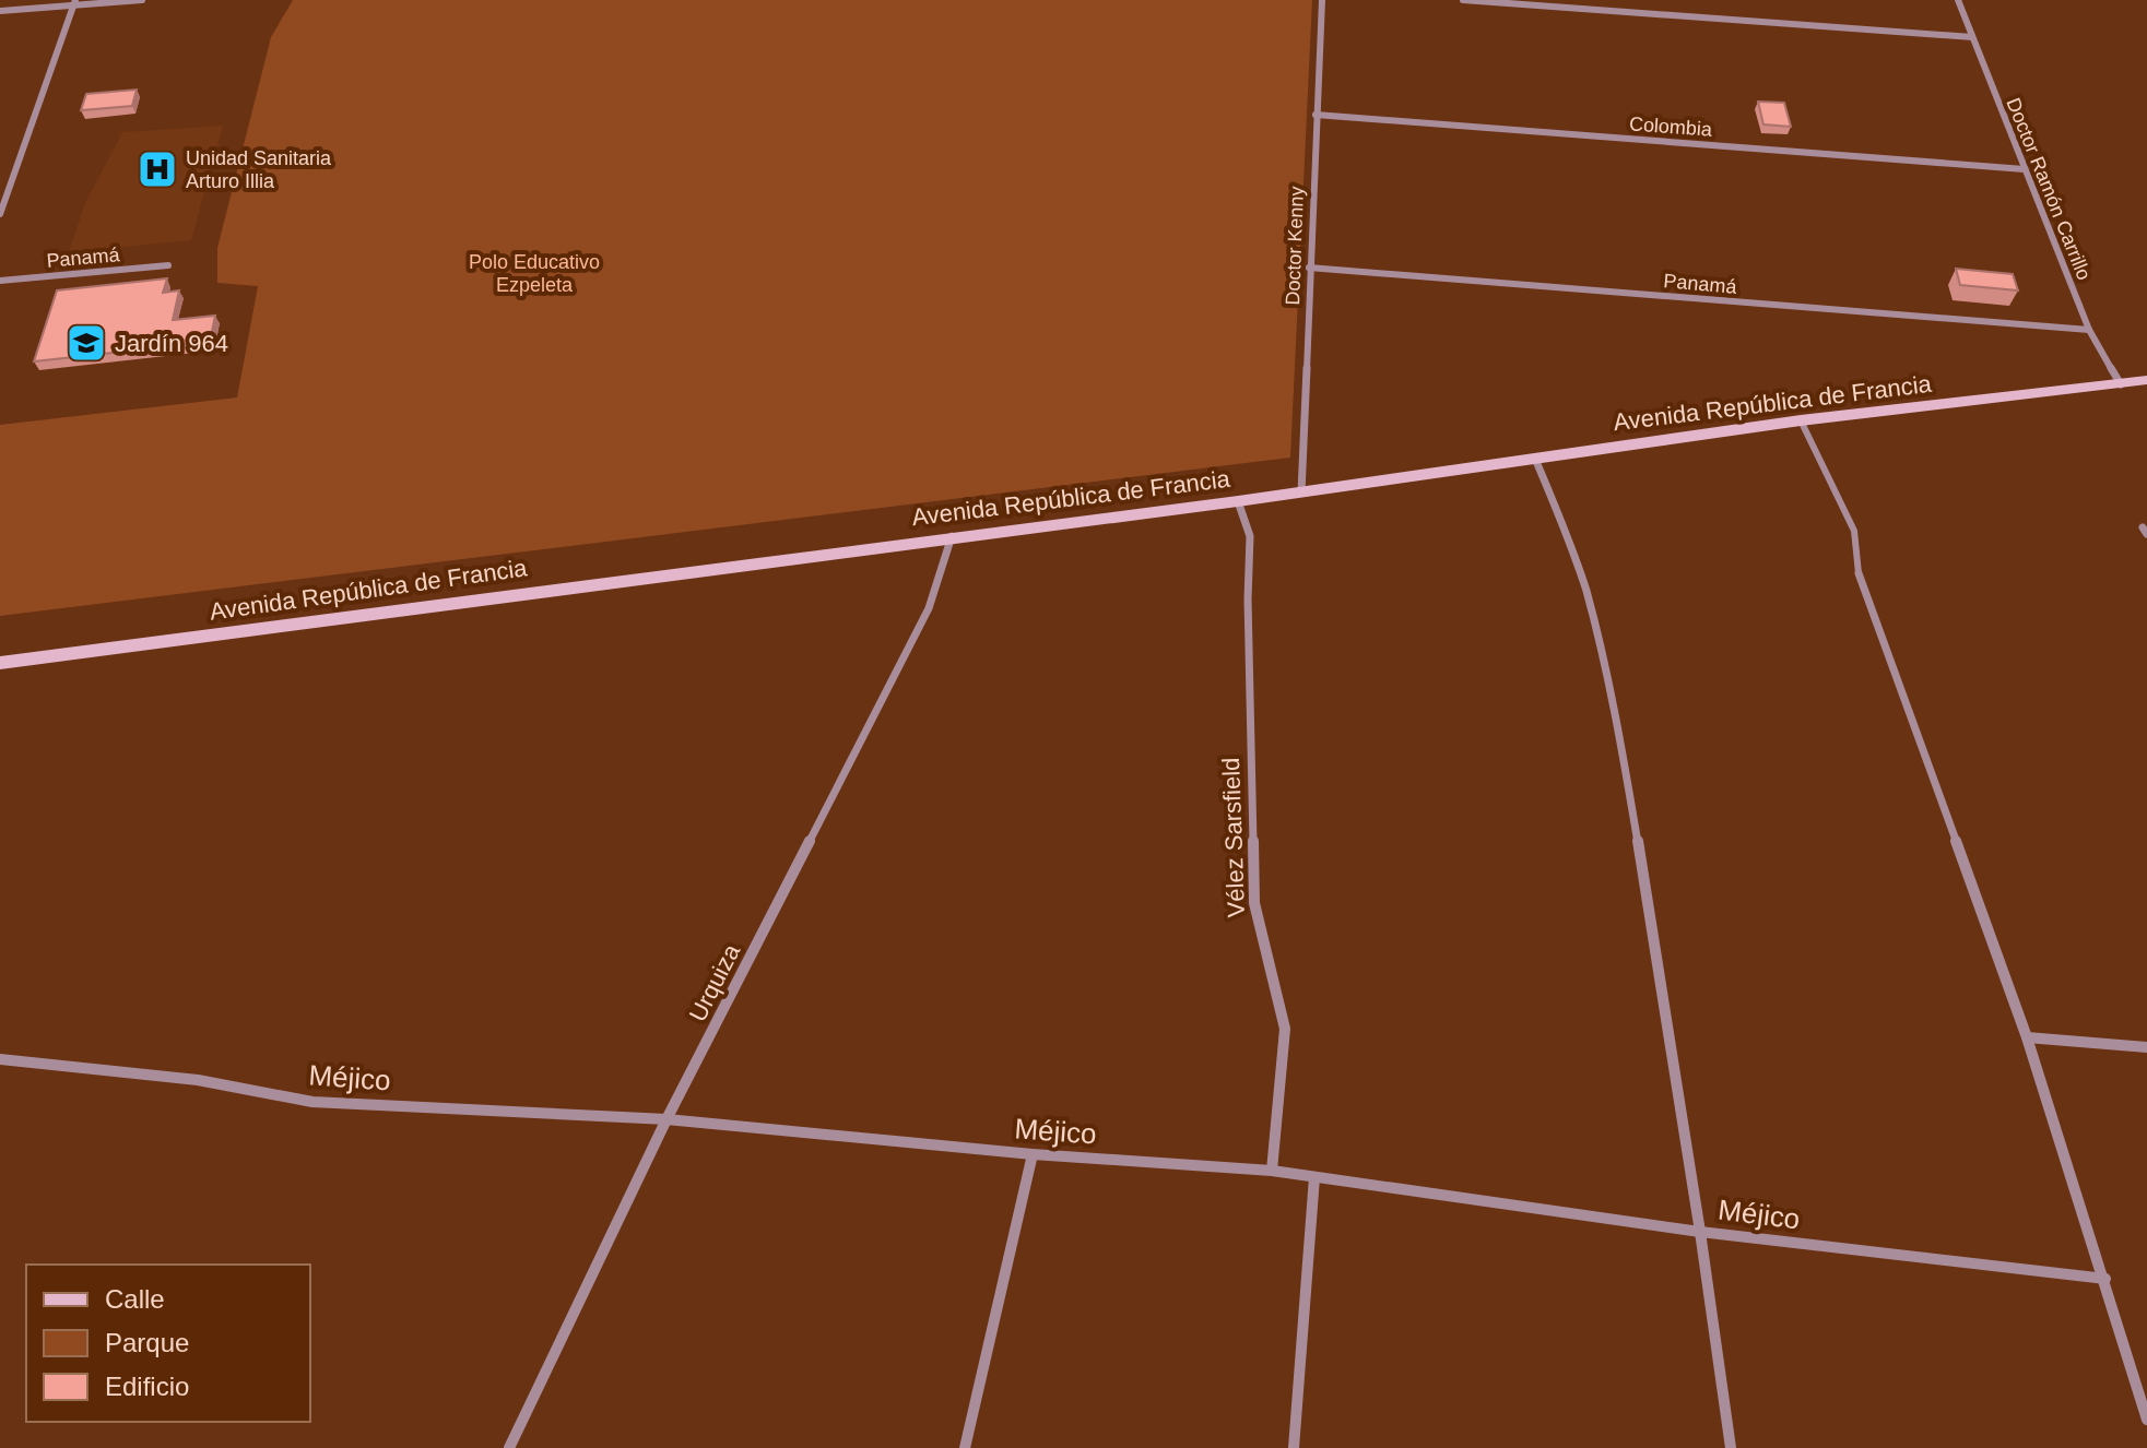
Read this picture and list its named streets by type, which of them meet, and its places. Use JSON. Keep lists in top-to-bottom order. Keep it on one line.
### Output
{"streets":{"main road":["Avenida República de Francia"],"street":["Colombia","Doctor Ramón Carrillo","Doctor Kenny","Panamá","Vélez Sarsfield","Urquiza","Méjico"]},"crossings":[["Colombia","Doctor Ramón Carrillo"],["Colombia","Doctor Kenny"],["Doctor Ramón Carrillo","Panamá"],["Doctor Ramón Carrillo","Avenida República de Francia"],["Doctor Kenny","Panamá"],["Doctor Kenny","Avenida República de Francia"],["Avenida República de Francia","Vélez Sarsfield"],["Avenida República de Francia","Urquiza"],["Vélez Sarsfield","Méjico"],["Urquiza","Méjico"]],"parks":["Polo Educativo Ezpeleta"],"places":{"hospital":["Unidad Sanitaria Arturo Illia"],"school or university":["Jardín 964"]},"legend":["Calle","Parque","Edificio"]}
